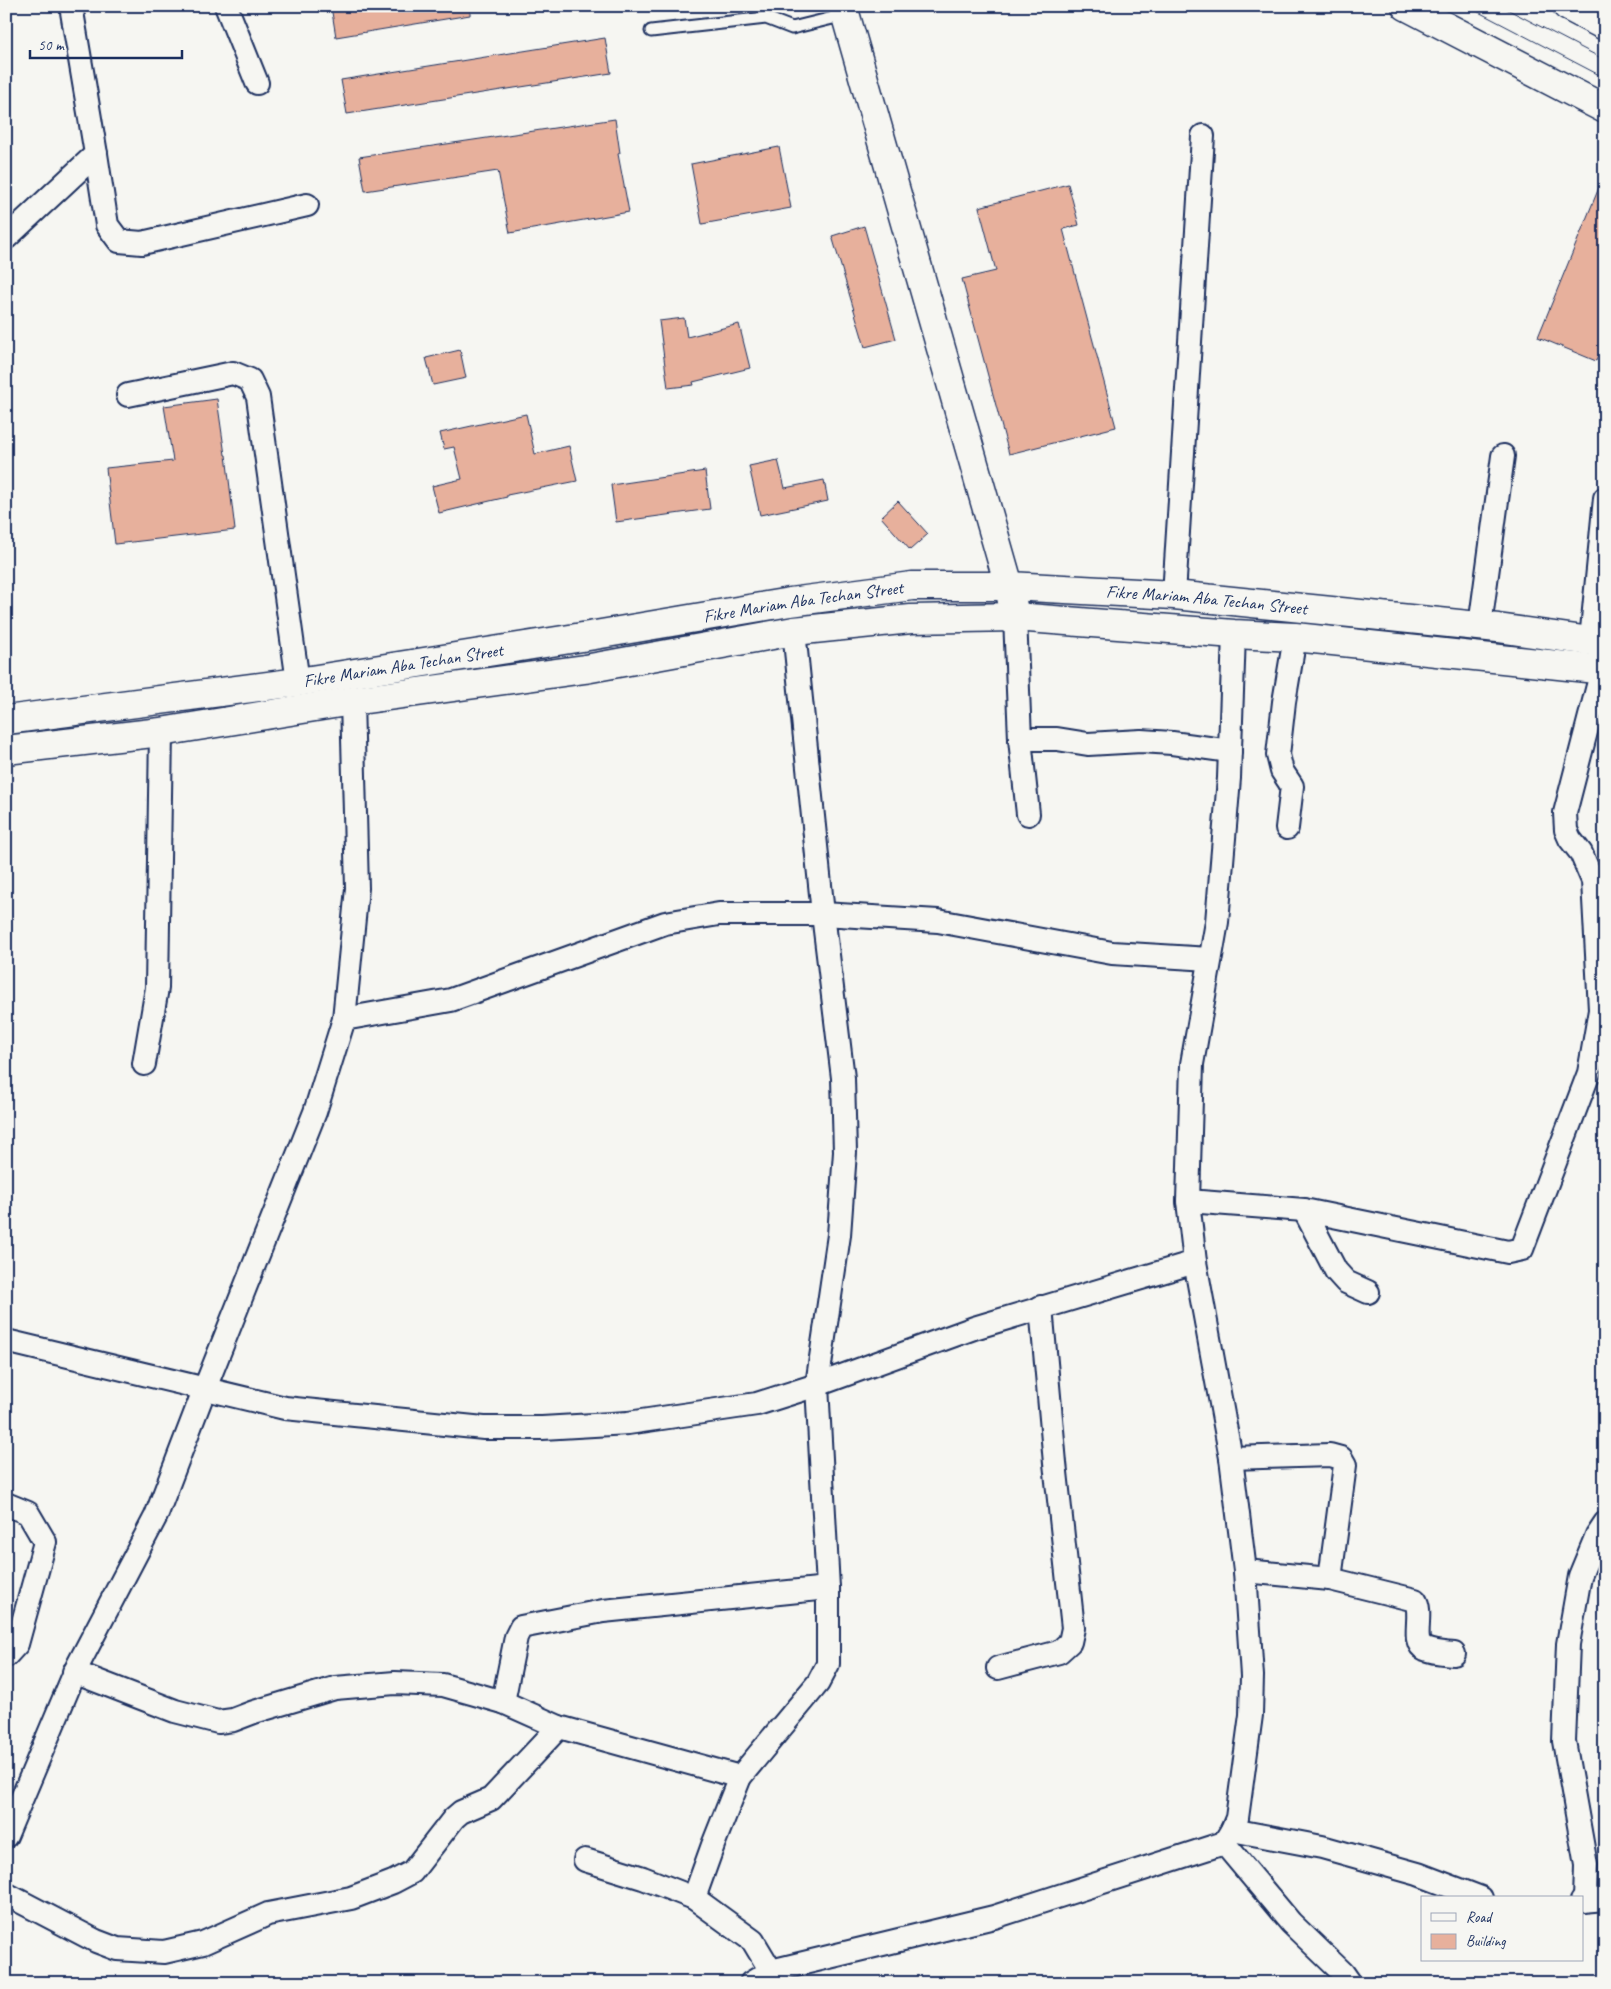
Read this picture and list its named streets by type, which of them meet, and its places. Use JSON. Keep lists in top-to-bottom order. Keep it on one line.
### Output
{"streets":{"main road":["Fikre Mariam Aba Techan Street"]},"legend":["Road","Building"],"scale_bar":"50 m"}
